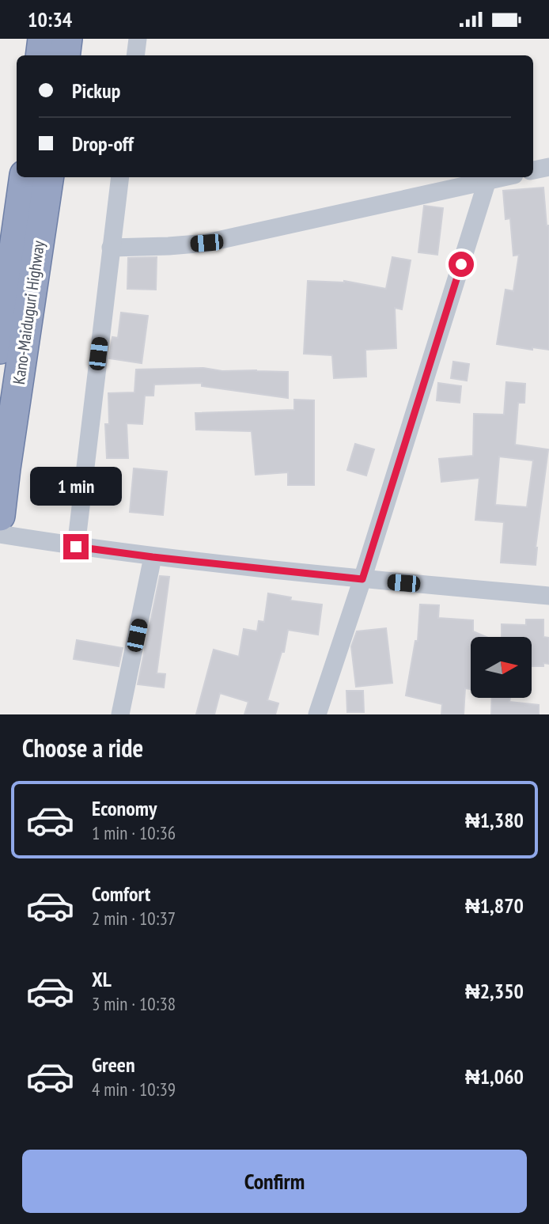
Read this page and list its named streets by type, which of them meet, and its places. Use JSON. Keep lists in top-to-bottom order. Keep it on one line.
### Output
{"streets":{"highway":["Kano-Maiduguri Highway"]},"north":"right","page":{"status":"10:34","banner":["Pickup","Drop-off"],"bubble":"1 min","heading":"Choose a ride","list":[{"name":"Economy","note":"1 min · 10:36","value":"₦1,380"},{"name":"Comfort","note":"2 min · 10:37","value":"₦1,870"},{"name":"XL","note":"3 min · 10:38","value":"₦2,350"},{"name":"Green","note":"4 min · 10:39","value":"₦1,060"}],"buttons":"Confirm"}}
